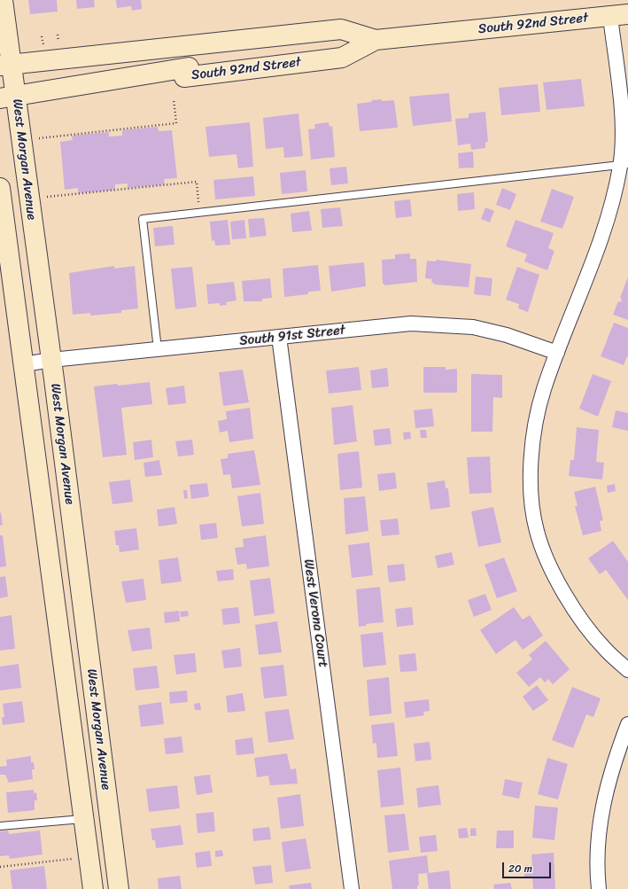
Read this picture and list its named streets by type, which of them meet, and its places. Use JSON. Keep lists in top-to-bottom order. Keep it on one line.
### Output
{"streets":{"street":["South 92nd Street","West Morgan Avenue","South 91st Street","West Verona Court"]},"crossings":[["South 92nd Street","West Morgan Avenue"],["West Morgan Avenue","South 91st Street"],["South 91st Street","West Verona Court"]],"scale_bar":"20 m"}
